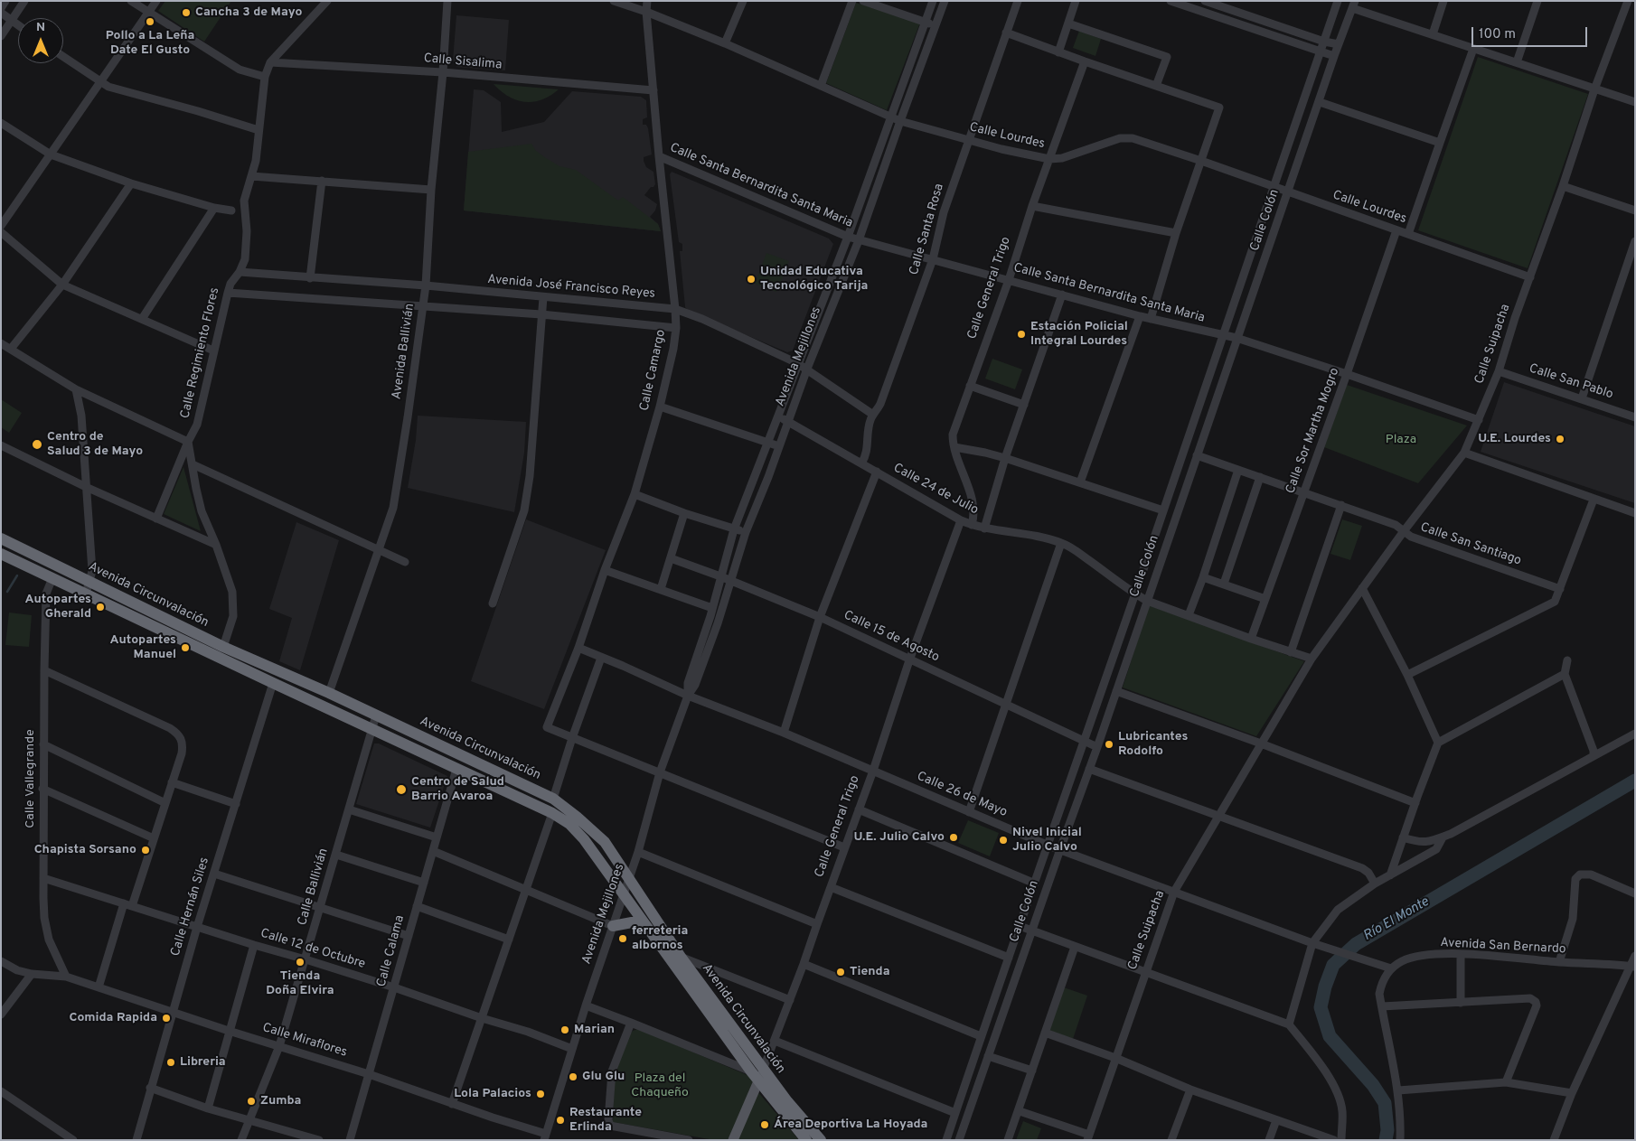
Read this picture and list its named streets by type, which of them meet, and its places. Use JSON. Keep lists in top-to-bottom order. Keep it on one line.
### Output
{"streets":{"highway":["Avenida Circunvalación"],"main road":["Calle General Trigo"],"street":["Calle Sisalima","Calle Lourdes","Calle Santa Bernardita Santa Maria","Calle Colón","Calle Santa Rosa","Avenida José Francisco Reyes","Calle Suipacha","Avenida Ballivián","Calle Regimiento Flores","Avenida Mejillones","Calle Camargo","Calle San Pablo","Calle Sor Martha Mogro","Calle 24 de Julio","Calle San Santiago","Calle 15 de Agosto","Calle Vallegrande","Calle 26 de Mayo","Calle Ballivián","Calle Hernán Siles","Avenida San Bernardo","Calle 12 de Octubre","Calle Calama","Calle Miraflores"]},"crossings":[["Calle Sisalima","Avenida Ballivián"],["Calle Sisalima","Calle Regimiento Flores"],["Calle Sisalima","Calle Camargo"],["Calle Lourdes","Calle Colón"],["Calle Lourdes","Calle Santa Rosa"],["Calle Lourdes","Calle General Trigo"],["Calle Lourdes","Calle Suipacha"],["Calle Lourdes","Avenida Mejillones"],["Calle Lourdes","Calle Camargo"],["Calle Lourdes","Calle Sor Martha Mogro"],["Calle Santa Bernardita Santa Maria","Calle Colón"],["Calle Santa Bernardita Santa Maria","Calle Santa Rosa"],["Calle Santa Bernardita Santa Maria","Calle General Trigo"],["Calle Santa Bernardita Santa Maria","Calle Suipacha"],["Calle Santa Bernardita Santa Maria","Avenida Mejillones"],["Calle Santa Bernardita Santa Maria","Calle Camargo"],["Calle Santa Bernardita Santa Maria","Calle Sor Martha Mogro"],["Calle Colón","Calle 24 de Julio"],["Calle Colón","Calle San Santiago"],["Calle Colón","Calle 15 de Agosto"],["Calle Colón","Calle 26 de Mayo"],["Calle Santa Rosa","Avenida José Francisco Reyes"],["Calle Santa Rosa","Calle 24 de Julio"],["Avenida José Francisco Reyes","Avenida Ballivián"],["Avenida José Francisco Reyes","Calle Regimiento Flores"],["Avenida José Francisco Reyes","Avenida Mejillones"],["Avenida José Francisco Reyes","Calle Camargo"],["Calle General Trigo","Calle 24 de Julio"],["Calle General Trigo","Avenida Circunvalación"],["Calle General Trigo","Calle 15 de Agosto"],["Calle General Trigo","Calle 26 de Mayo"],["Calle Suipacha","Calle San Pablo"],["Calle Suipacha","Calle 24 de Julio"],["Calle Suipacha","Calle San Santiago"],["Calle Suipacha","Calle 26 de Mayo"],["Avenida Ballivián","Avenida Circunvalación"],["Avenida Mejillones","Calle 24 de Julio"],["Avenida Mejillones","Avenida Circunvalación"],["Avenida Mejillones","Calle 15 de Agosto"],["Avenida Mejillones","Calle 26 de Mayo"],["Avenida Mejillones","Calle 12 de Octubre"],["Avenida Mejillones","Calle Miraflores"],["Calle Camargo","Calle 26 de Mayo"],["Calle Sor Martha Mogro","Calle 24 de Julio"],["Calle Sor Martha Mogro","Calle San Santiago"],["Avenida Circunvalación","Calle Vallegrande"],["Avenida Circunvalación","Calle Ballivián"],["Avenida Circunvalación","Calle Hernán Siles"],["Avenida Circunvalación","Calle Calama"],["Calle Vallegrande","Calle 12 de Octubre"],["Calle Vallegrande","Calle Miraflores"],["Calle 26 de Mayo","Avenida San Bernardo"],["Calle Ballivián","Calle 12 de Octubre"],["Calle Ballivián","Calle Miraflores"],["Calle Hernán Siles","Calle 12 de Octubre"],["Calle Hernán Siles","Calle Miraflores"],["Calle 12 de Octubre","Calle Calama"],["Calle Calama","Calle Miraflores"]],"water":["Río El Monte"],"parks":["Plaza","Plaza del Chaqueño"],"places":["Cancha 3 de Mayo","Pollo a La Leña Date El Gusto","Unidad Educativa Tecnológico Tarija","Estación Policial Integral Lourdes","U.E. Lourdes","Centro de Salud 3 de Mayo","Autopartes Gherald","Autopartes Manuel","Lubricantes Rodolfo","Centro de Salud Barrio Avaroa","U.E. Julio Calvo","Nivel Inicial Julio Calvo","Chapista Sorsano","ferreteria albornos","Tienda Doña Elvira","Tienda","Comida Rapida","Marian","Libreria","Glu Glu","Lola Palacios","Zumba","Restaurante Erlinda","Área Deportiva La Hoyada"],"scale_bar":"100 m","north":"top"}
